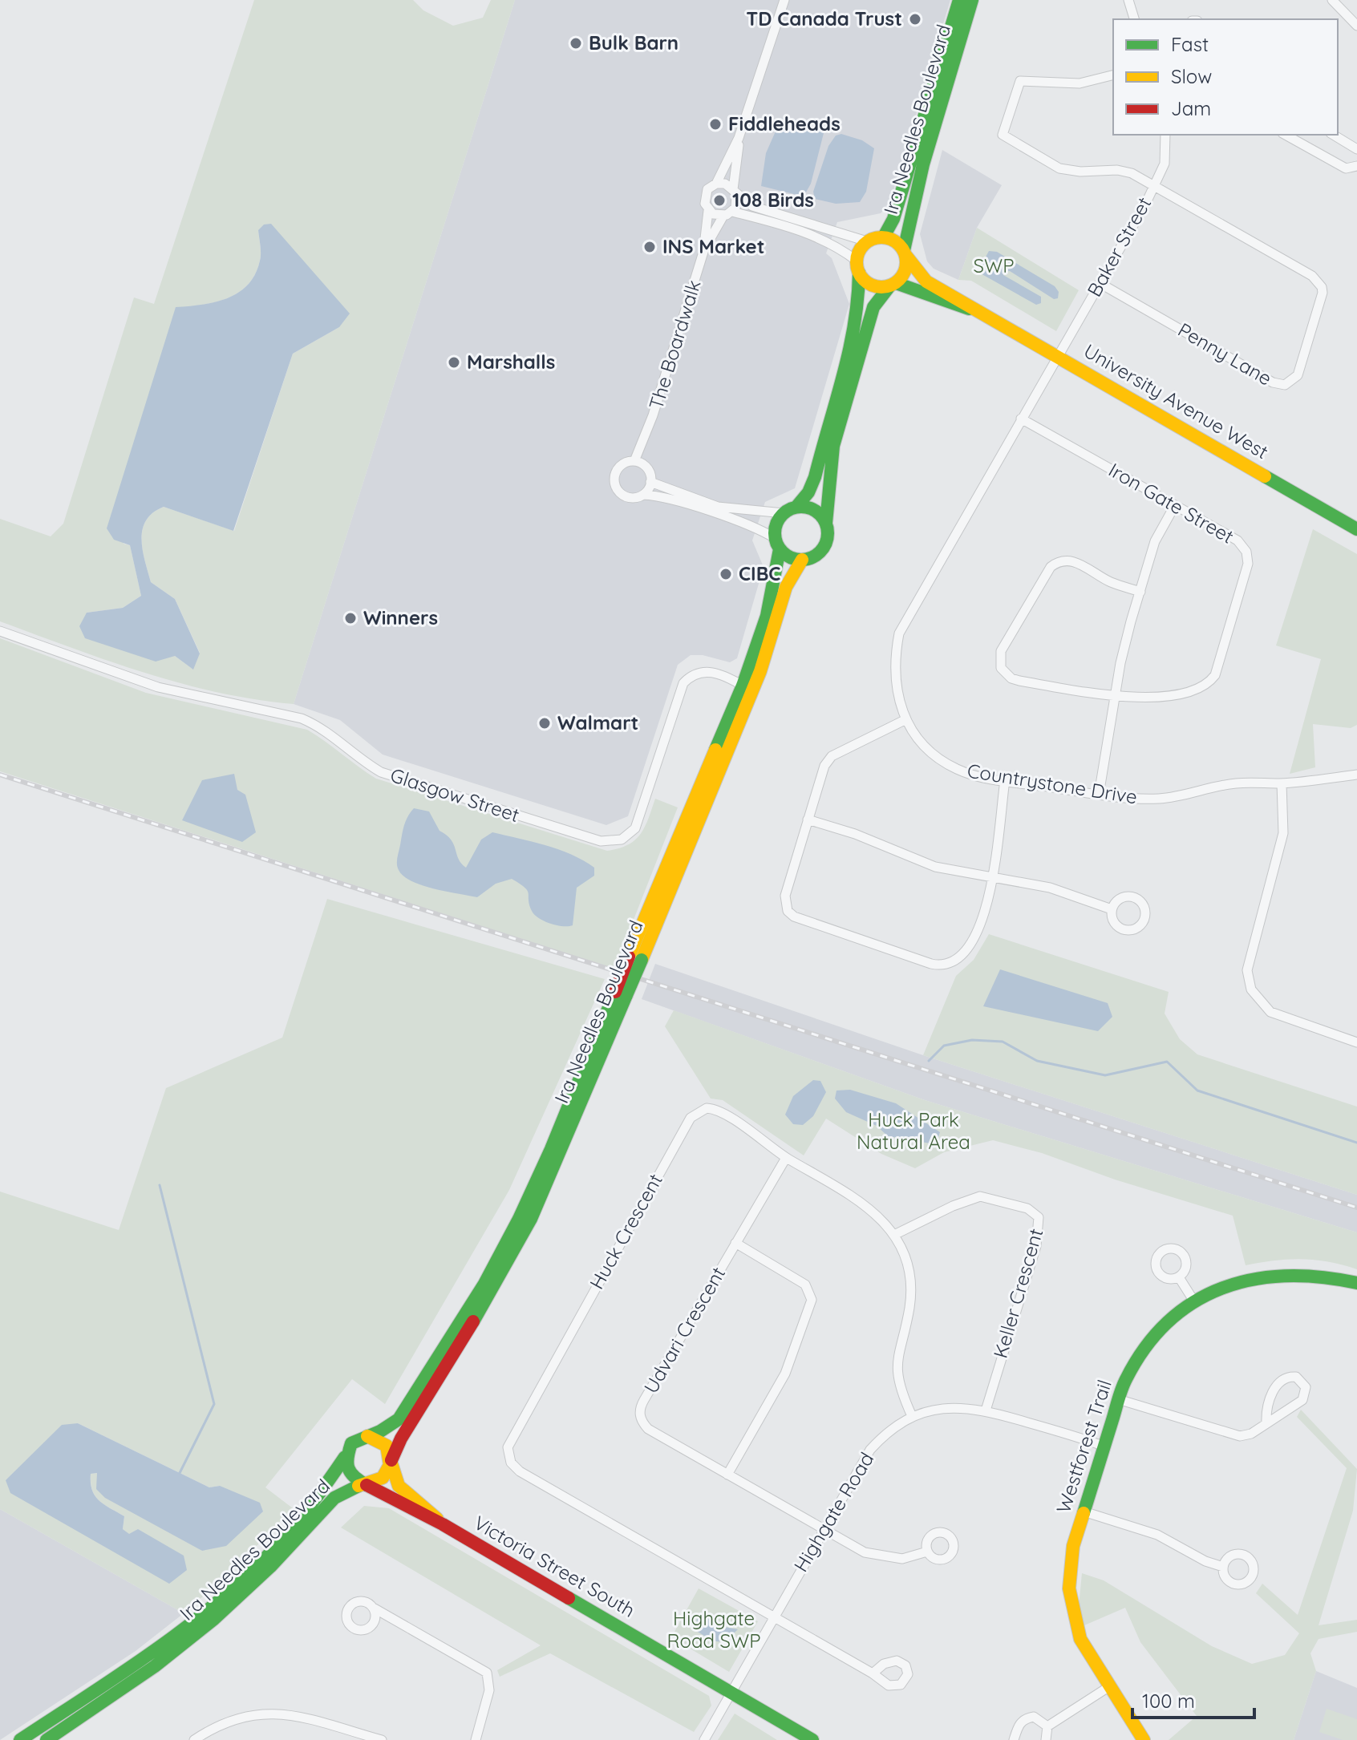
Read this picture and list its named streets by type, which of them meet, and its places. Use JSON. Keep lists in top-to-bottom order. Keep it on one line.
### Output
{"streets":{"main road":["Ira Needles Boulevard","University Avenue West","Westforest Trail","Victoria Street South"],"street":["Baker Street","The Boardwalk","Penny Lane","Iron Gate Street","Countrystone Drive","Glasgow Street","Huck Crescent","Keller Crescent","Udvari Crescent","Highgate Road"]},"crossings":[["Ira Needles Boulevard","University Avenue West"],["Ira Needles Boulevard","Glasgow Street"],["Ira Needles Boulevard","Victoria Street South"],["Baker Street","Penny Lane"],["Baker Street","University Avenue West"],["Baker Street","Countrystone Drive"],["University Avenue West","Countrystone Drive"],["Iron Gate Street","Countrystone Drive"],["Huck Crescent","Keller Crescent"],["Huck Crescent","Udvari Crescent"],["Huck Crescent","Highgate Road"],["Keller Crescent","Highgate Road"],["Udvari Crescent","Highgate Road"],["Westforest Trail","Highgate Road"],["Highgate Road","Victoria Street South"]],"parks":["SWP","Huck Park Natural Area","Highgate Road SWP"],"places":["TD Canada Trust","Bulk Barn","Fiddleheads","108 Birds","INS Market","Marshalls","CIBC","Winners","Walmart"],"legend":["Fast","Slow","Jam"],"scale_bar":"100 m"}
